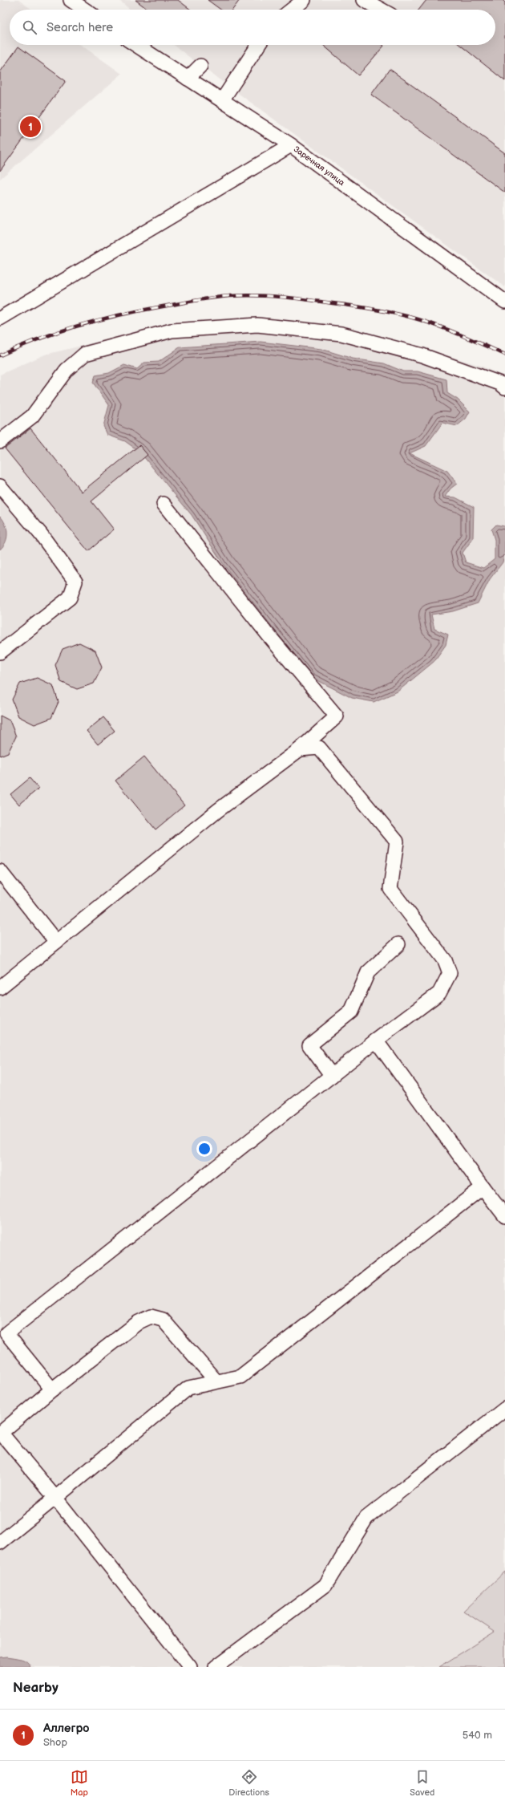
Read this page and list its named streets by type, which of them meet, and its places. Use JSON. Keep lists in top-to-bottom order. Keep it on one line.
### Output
{"streets":{"street":["Заречная улица"]},"page":{"search":"Search here","pins":"1","heading":"Nearby","list":[{"mark":"1","name":"Аллегро","note":"Shop","value":"540 m"}],"nav":["Map","Directions","Saved"]}}
